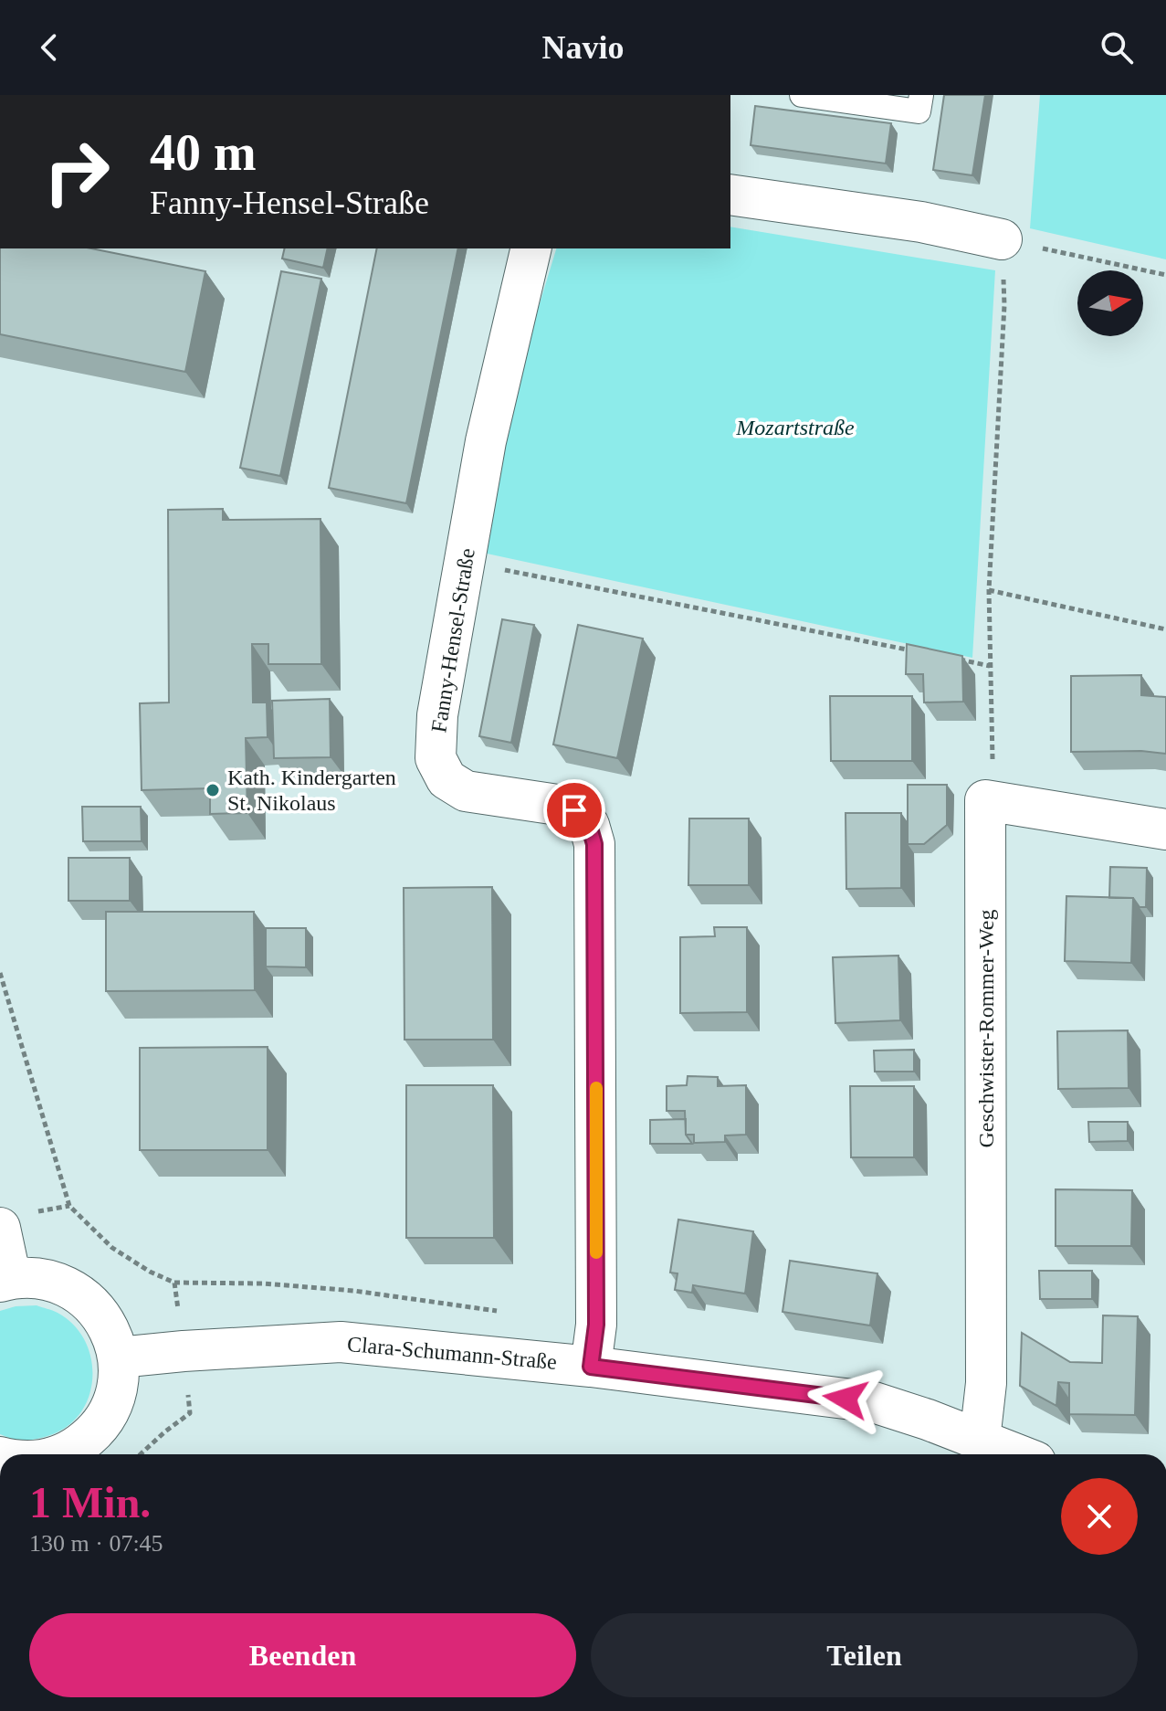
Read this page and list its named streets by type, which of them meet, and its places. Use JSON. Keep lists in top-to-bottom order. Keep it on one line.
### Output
{"streets":{"street":["Fanny-Hensel-Straße","Geschwister-Rommer-Weg","Clara-Schumann-Straße"]},"crossings":[["Fanny-Hensel-Straße","Clara-Schumann-Straße"],["Geschwister-Rommer-Weg","Clara-Schumann-Straße"]],"parks":["Mozartstraße"],"places":["Kath. Kindergarten St. Nikolaus"],"north":"right","page":{"header":"Navio","turn":["40 m","Fanny-Hensel-Straße"],"heading":["1 Min.","130 m · 07:45"],"buttons":["Beenden","Teilen"]}}
